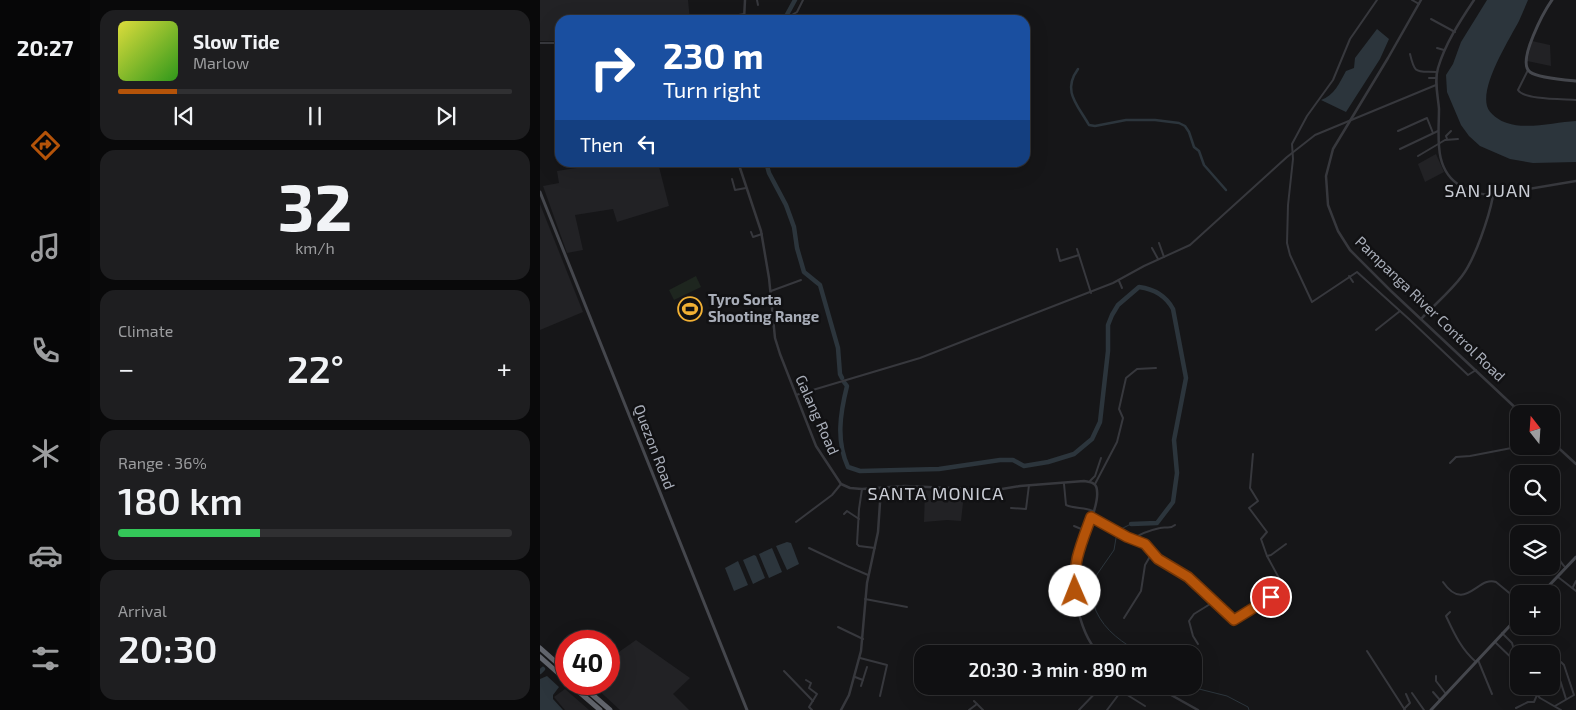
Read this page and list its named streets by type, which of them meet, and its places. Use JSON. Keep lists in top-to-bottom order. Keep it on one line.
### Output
{"streets":{"main road":["Quezon Road"],"street":["Pampanga River Control Road","Galang Road"]},"districts":["SAN JUAN","SANTA MONICA"],"places":{"sports":["Tyro Sorta Shooting Range"]},"north":"top","page":{"tabs":"20:27","turn":["230 m","Turn right"],"song":["Slow Tide","Marlow"],"then":"Then","tile":[["32","km/h"],"Climate",["Range · 36%","180 km"],["Arrival","20:30"]],"heat":["−","22°","+"],"map_buttons":["+","−"],"limit":"40","trip":"20:30 · 3 min · 890 m"}}
